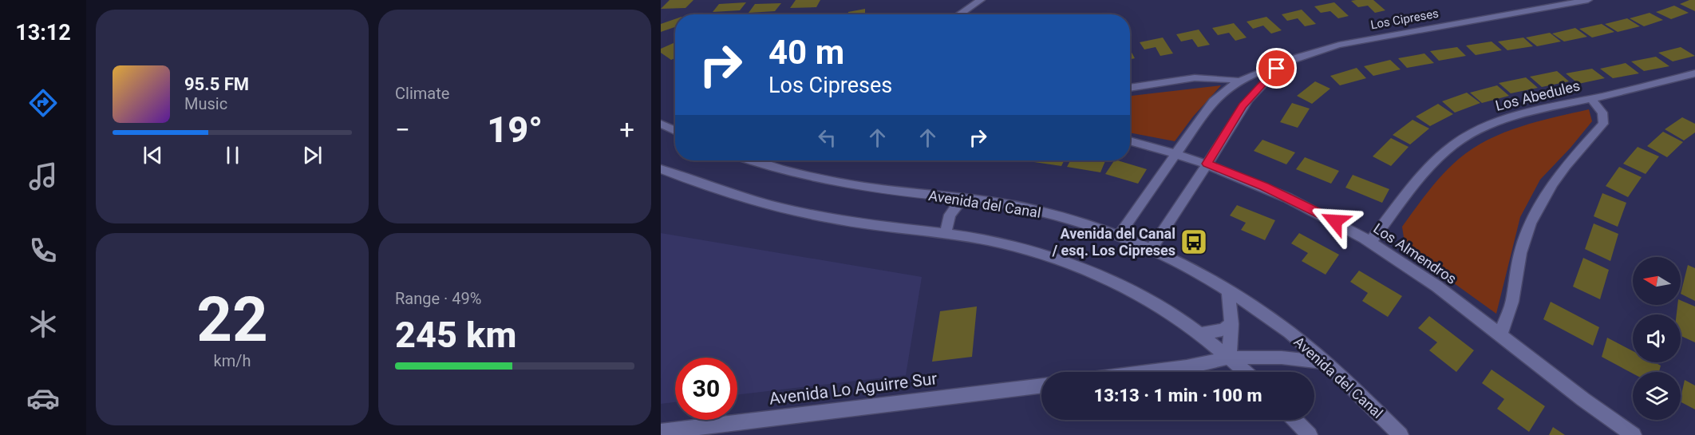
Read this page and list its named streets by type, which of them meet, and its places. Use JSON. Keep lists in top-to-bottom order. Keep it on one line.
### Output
{"streets":{"street":["Los Cipreses","Los Abedules","Avenida del Canal","Los Almendros","Avenida Lo Aguirre Sur"]},"crossings":[["Los Cipreses","Avenida del Canal"],["Los Cipreses","Los Almendros"],["Los Abedules","Los Almendros"]],"places":{"bus stop":["Avenida del Canal / esq. Los Cipreses"]},"north":"left","page":{"tabs":"13:12","tile":["Climate",["22","km/h"],["Range · 49%","245 km"]],"turn":["40 m","Los Cipreses"],"song":["95.5 FM","Music"],"heat":["−","19°","+"],"limit":"30","trip":"13:13 · 1 min · 100 m"}}
